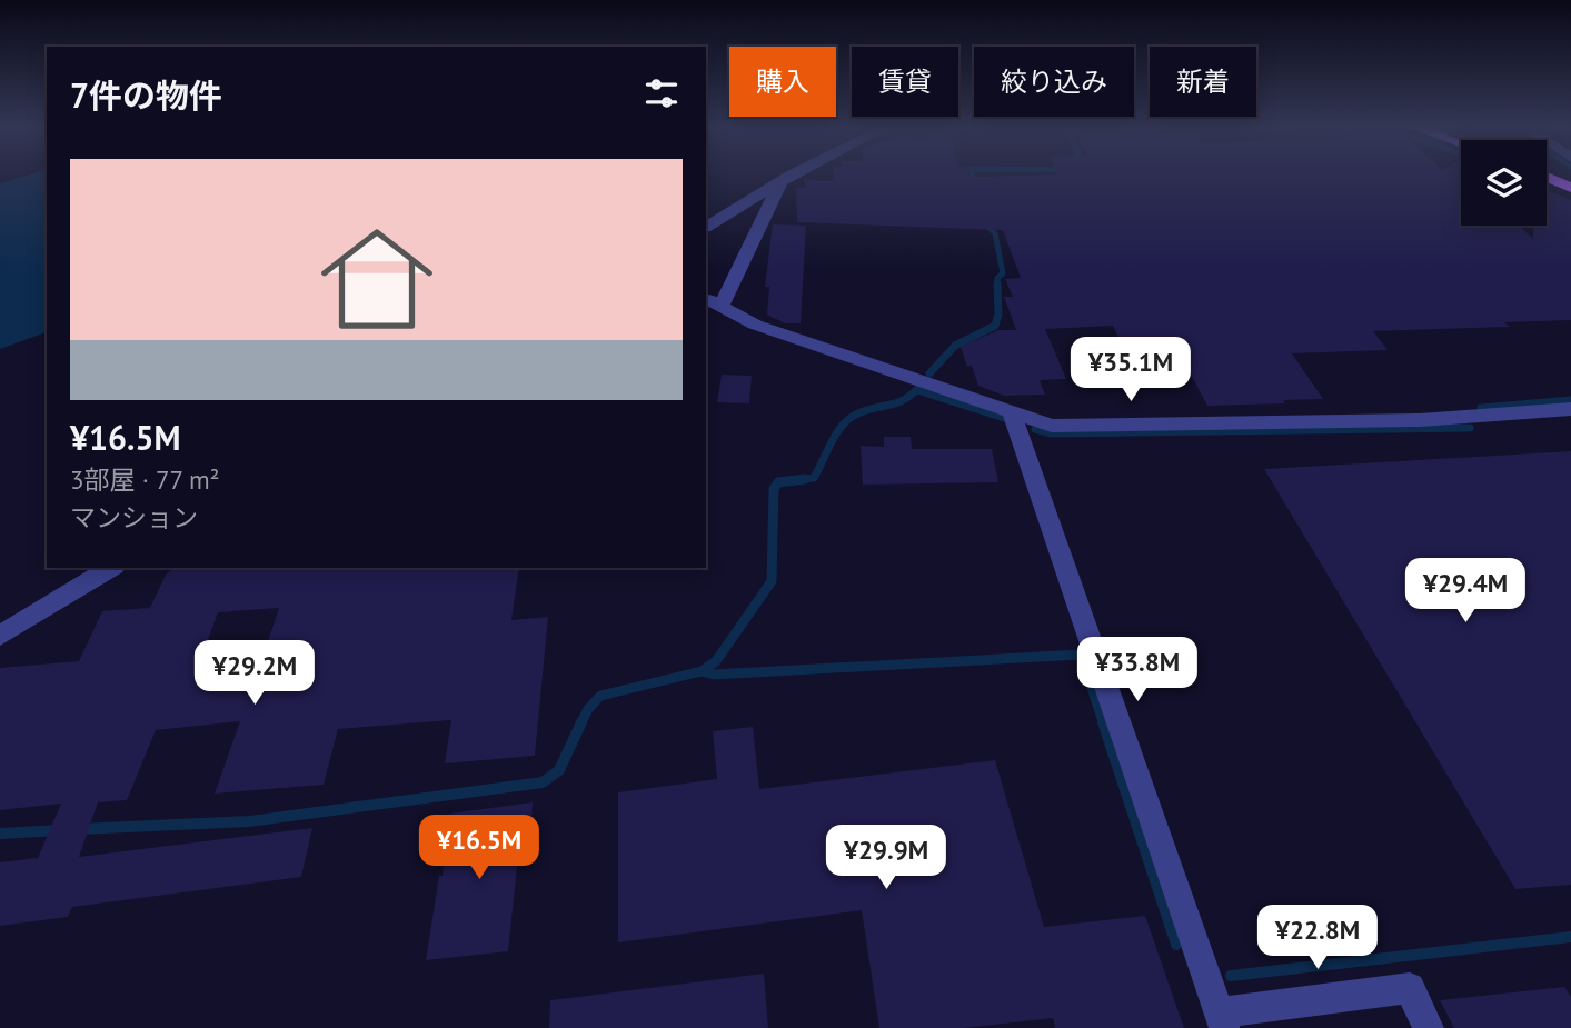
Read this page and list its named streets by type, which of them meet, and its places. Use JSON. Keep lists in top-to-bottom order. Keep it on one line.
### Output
{"page":{"chip":["購入","賃貸","絞り込み","新着"],"heading":"7件の物件","list":[{"name":"¥16.5M","note":"3部屋 · 77 m² · マンション"}],"price":["¥35.1M","¥29.4M","¥33.8M","¥29.2M","¥16.5M","¥29.9M","¥22.8M"]}}
